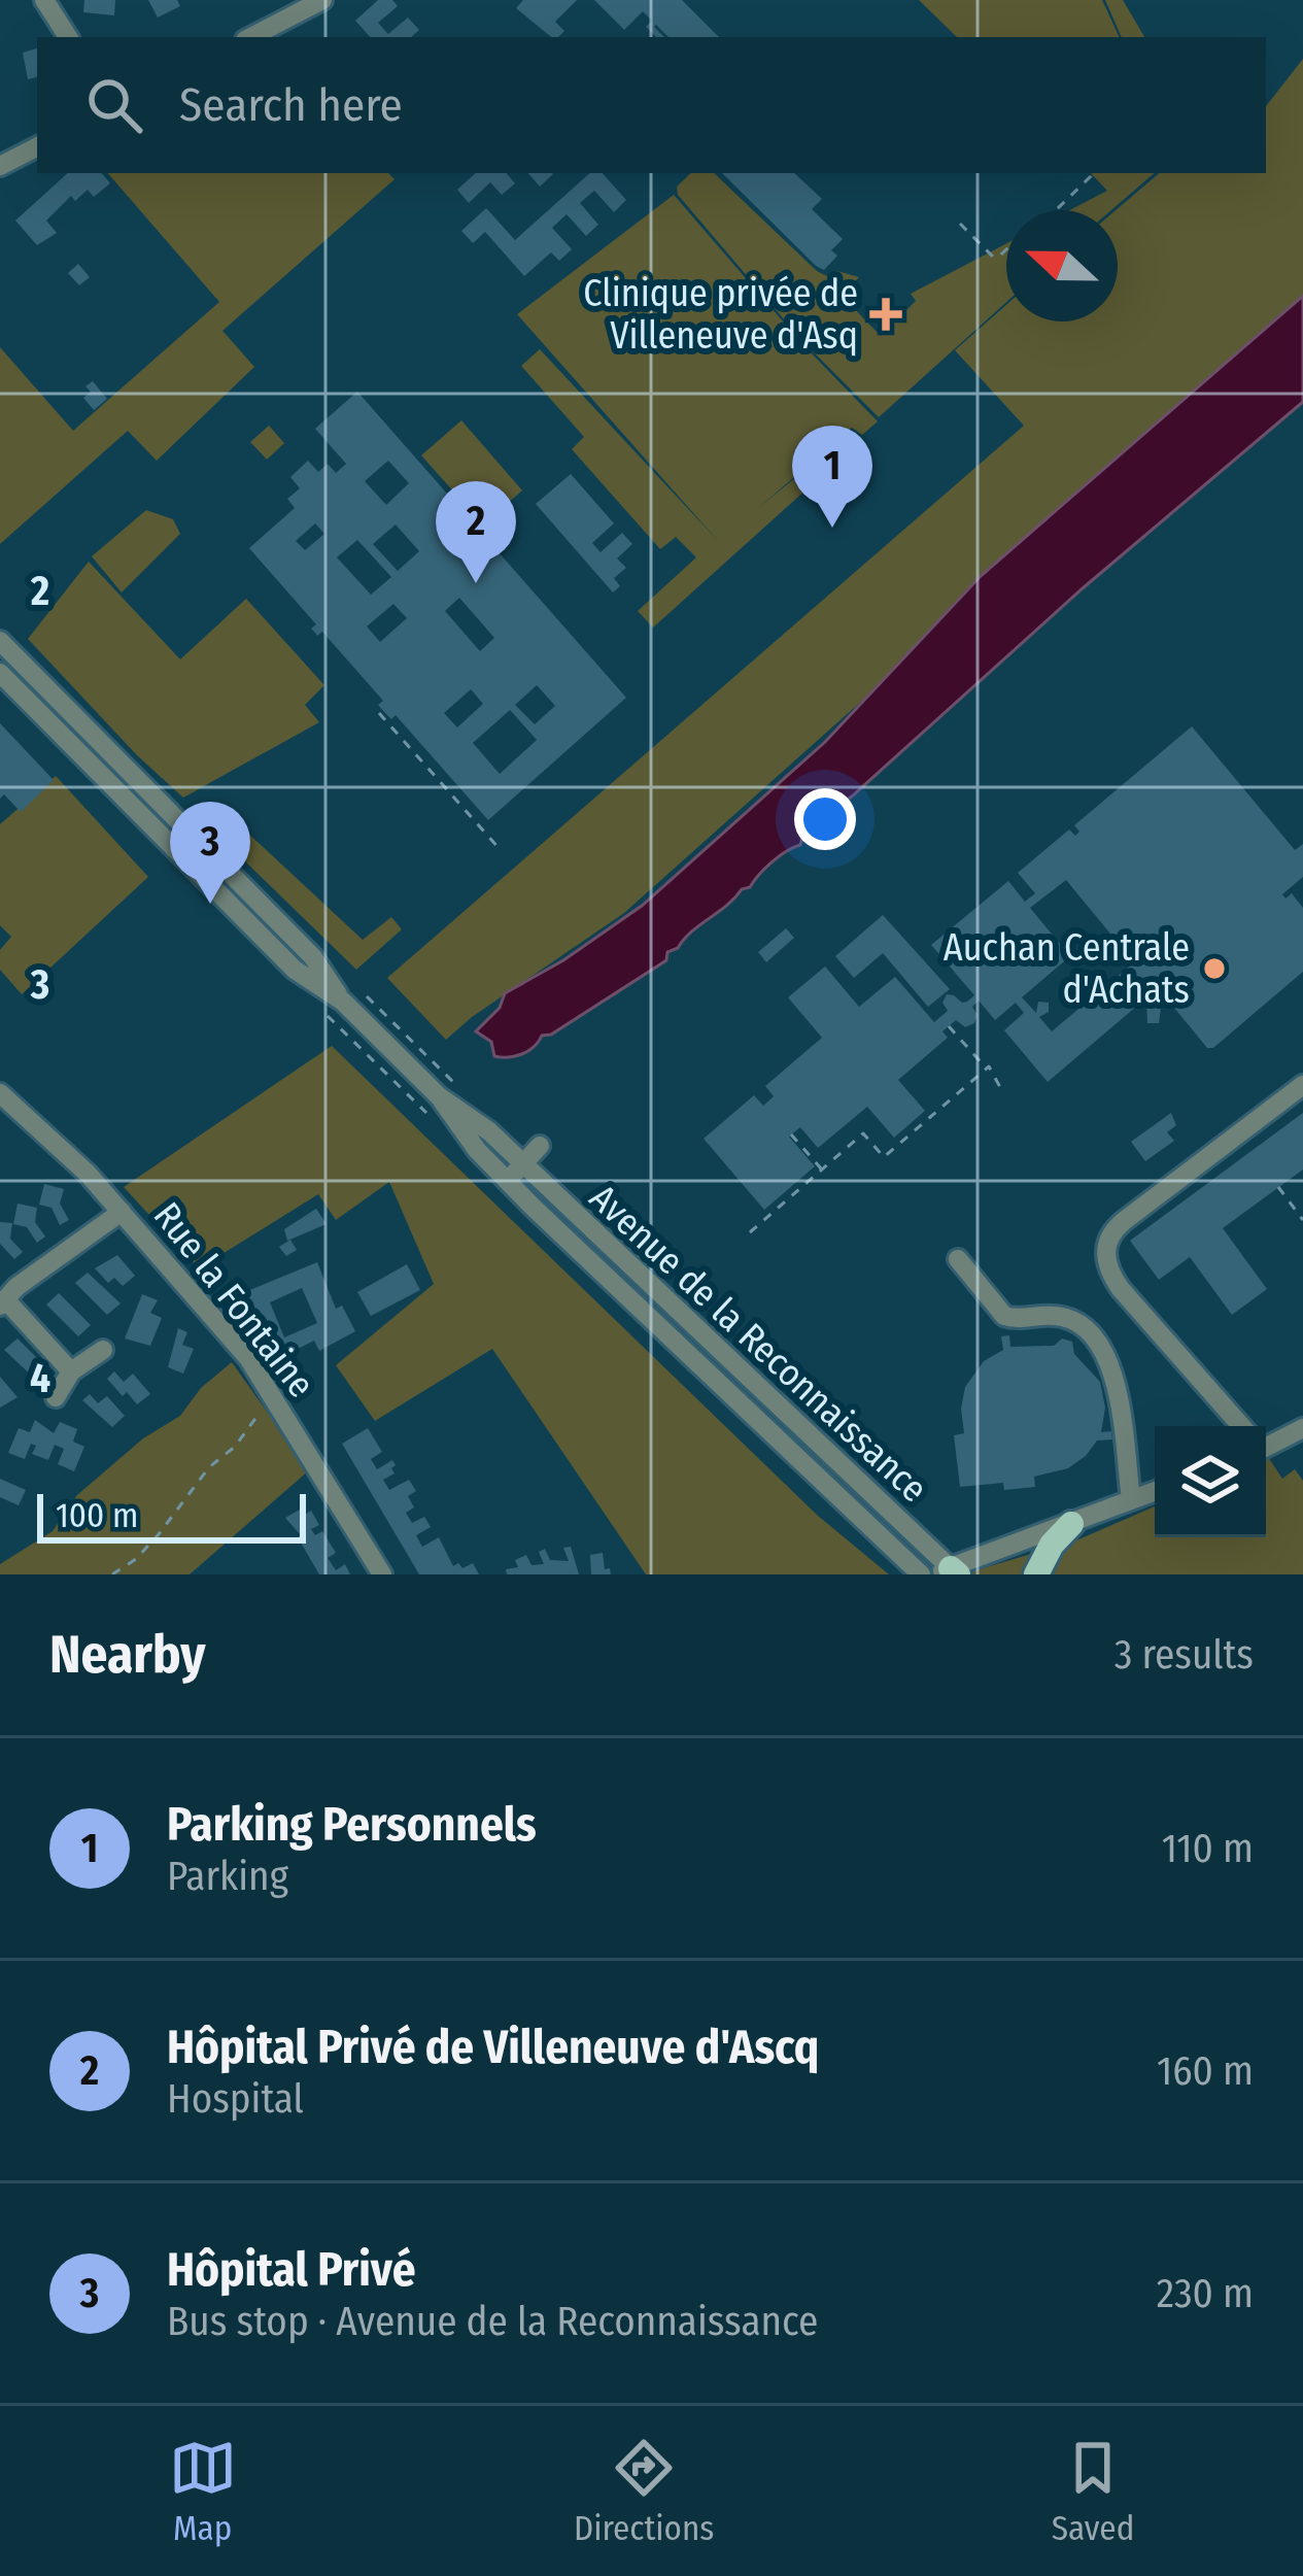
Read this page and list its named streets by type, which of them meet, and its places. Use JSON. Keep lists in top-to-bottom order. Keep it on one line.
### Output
{"streets":{"street":["Rue la Fontaine","Avenue de la Reconnaissance"]},"places":{"health":["Clinique privée de Villeneuve d'Asq"],"other":["Auchan Centrale d'Achats"]},"scale_bar":"100 m","north":"left","page":{"search":"Search here","pins":["1","2","3"],"scale":"100 m","heading":["Nearby","3 results"],"list":[{"mark":"1","name":"Parking Personnels","note":"Parking","value":"110 m"},{"mark":"2","name":"Hôpital Privé de Villeneuve d'Ascq","note":"Hospital","value":"160 m"},{"mark":"3","name":"Hôpital Privé","note":"Bus stop · Avenue de la Reconnaissance","value":"230 m"}],"nav":["Map","Directions","Saved"]},"grid":{"rows":["2","3","4"]}}
